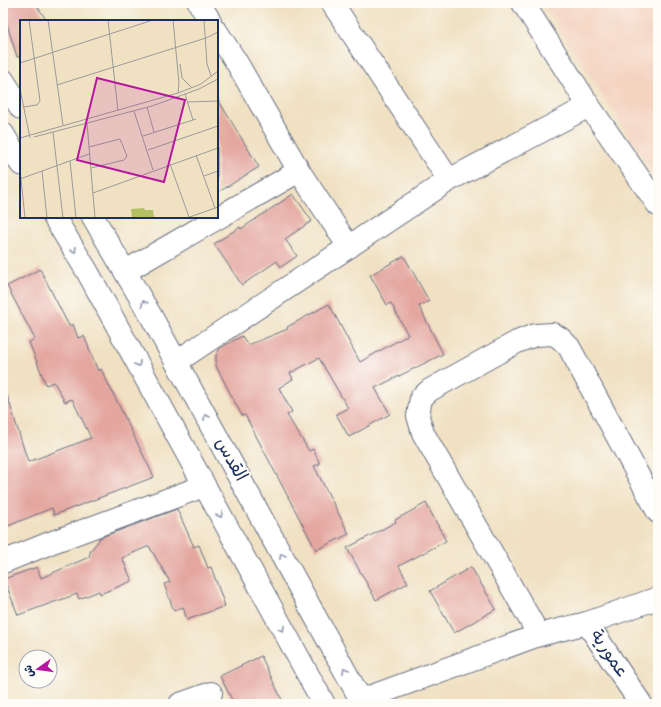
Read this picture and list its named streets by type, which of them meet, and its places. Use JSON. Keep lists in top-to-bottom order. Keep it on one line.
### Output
{"streets":{"street":["القدس","عمورية"]},"north":"left"}
